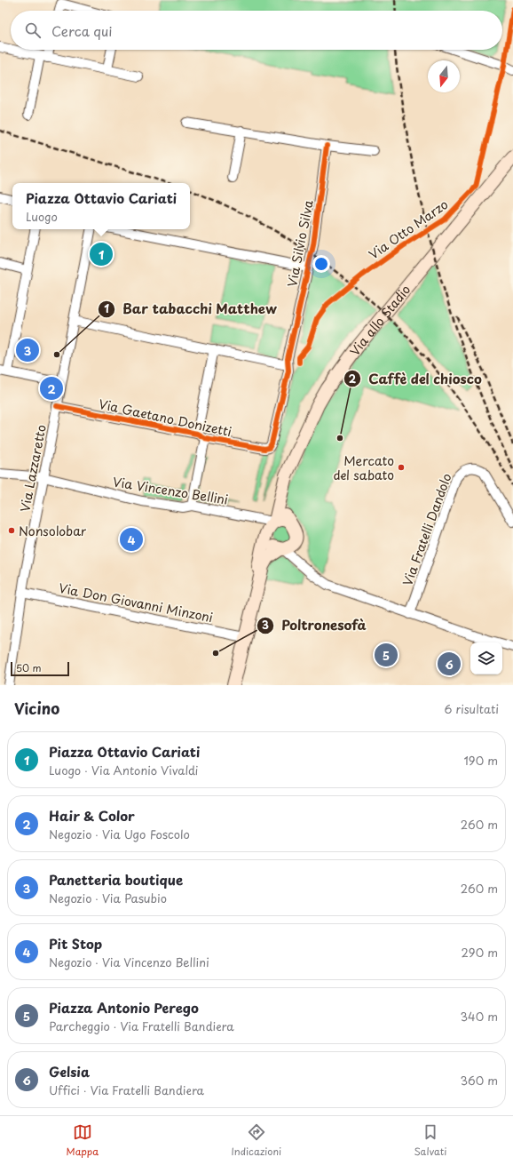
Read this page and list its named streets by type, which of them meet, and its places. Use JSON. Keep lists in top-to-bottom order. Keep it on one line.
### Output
{"streets":{"main road":["Via allo Stadio"],"street":["Via Silvio Silva","Via Gaetano Donizetti","Via Lazzaretto","Via Vincenzo Bellini","Via Fratelli Dandolo","Via Don Giovanni Minzoni"],"cycle path":["Via Otto Marzo"]},"crossings":[["Via Silvio Silva","Via Gaetano Donizetti"],["Via allo Stadio","Via Vincenzo Bellini"],["Via allo Stadio","Via Don Giovanni Minzoni"],["Via Gaetano Donizetti","Via Lazzaretto"],["Via Lazzaretto","Via Vincenzo Bellini"],["Via Lazzaretto","Via Don Giovanni Minzoni"]],"places":["Bar tabacchi Matthew","Caffè del chiosco","Mercato del sabato","Nonsolobar","Poltronesofà"],"scale_bar":"50 m","north":"bottom","page":{"search":"Cerca qui","popup":["Piazza Ottavio Cariati","Luogo"],"pins":["1","3","2","4","5","6"],"scale":"50 m","heading":["Vicino","6 risultati"],"list":[{"mark":"1","name":"Piazza Ottavio Cariati","note":"Luogo · Via Antonio Vivaldi","value":"190 m"},{"mark":"2","name":"Hair & Color","note":"Negozio · Via Ugo Foscolo","value":"260 m"},{"mark":"3","name":"Panetteria boutique","note":"Negozio · Via Pasubio","value":"260 m"},{"mark":"4","name":"Pit Stop","note":"Negozio · Via Vincenzo Bellini","value":"290 m"},{"mark":"5","name":"Piazza Antonio Perego","note":"Parcheggio · Via Fratelli Bandiera","value":"340 m"},{"mark":"6","name":"Gelsia","note":"Uffici · Via Fratelli Bandiera","value":"360 m"}],"nav":["Mappa","Indicazioni","Salvati"]}}
